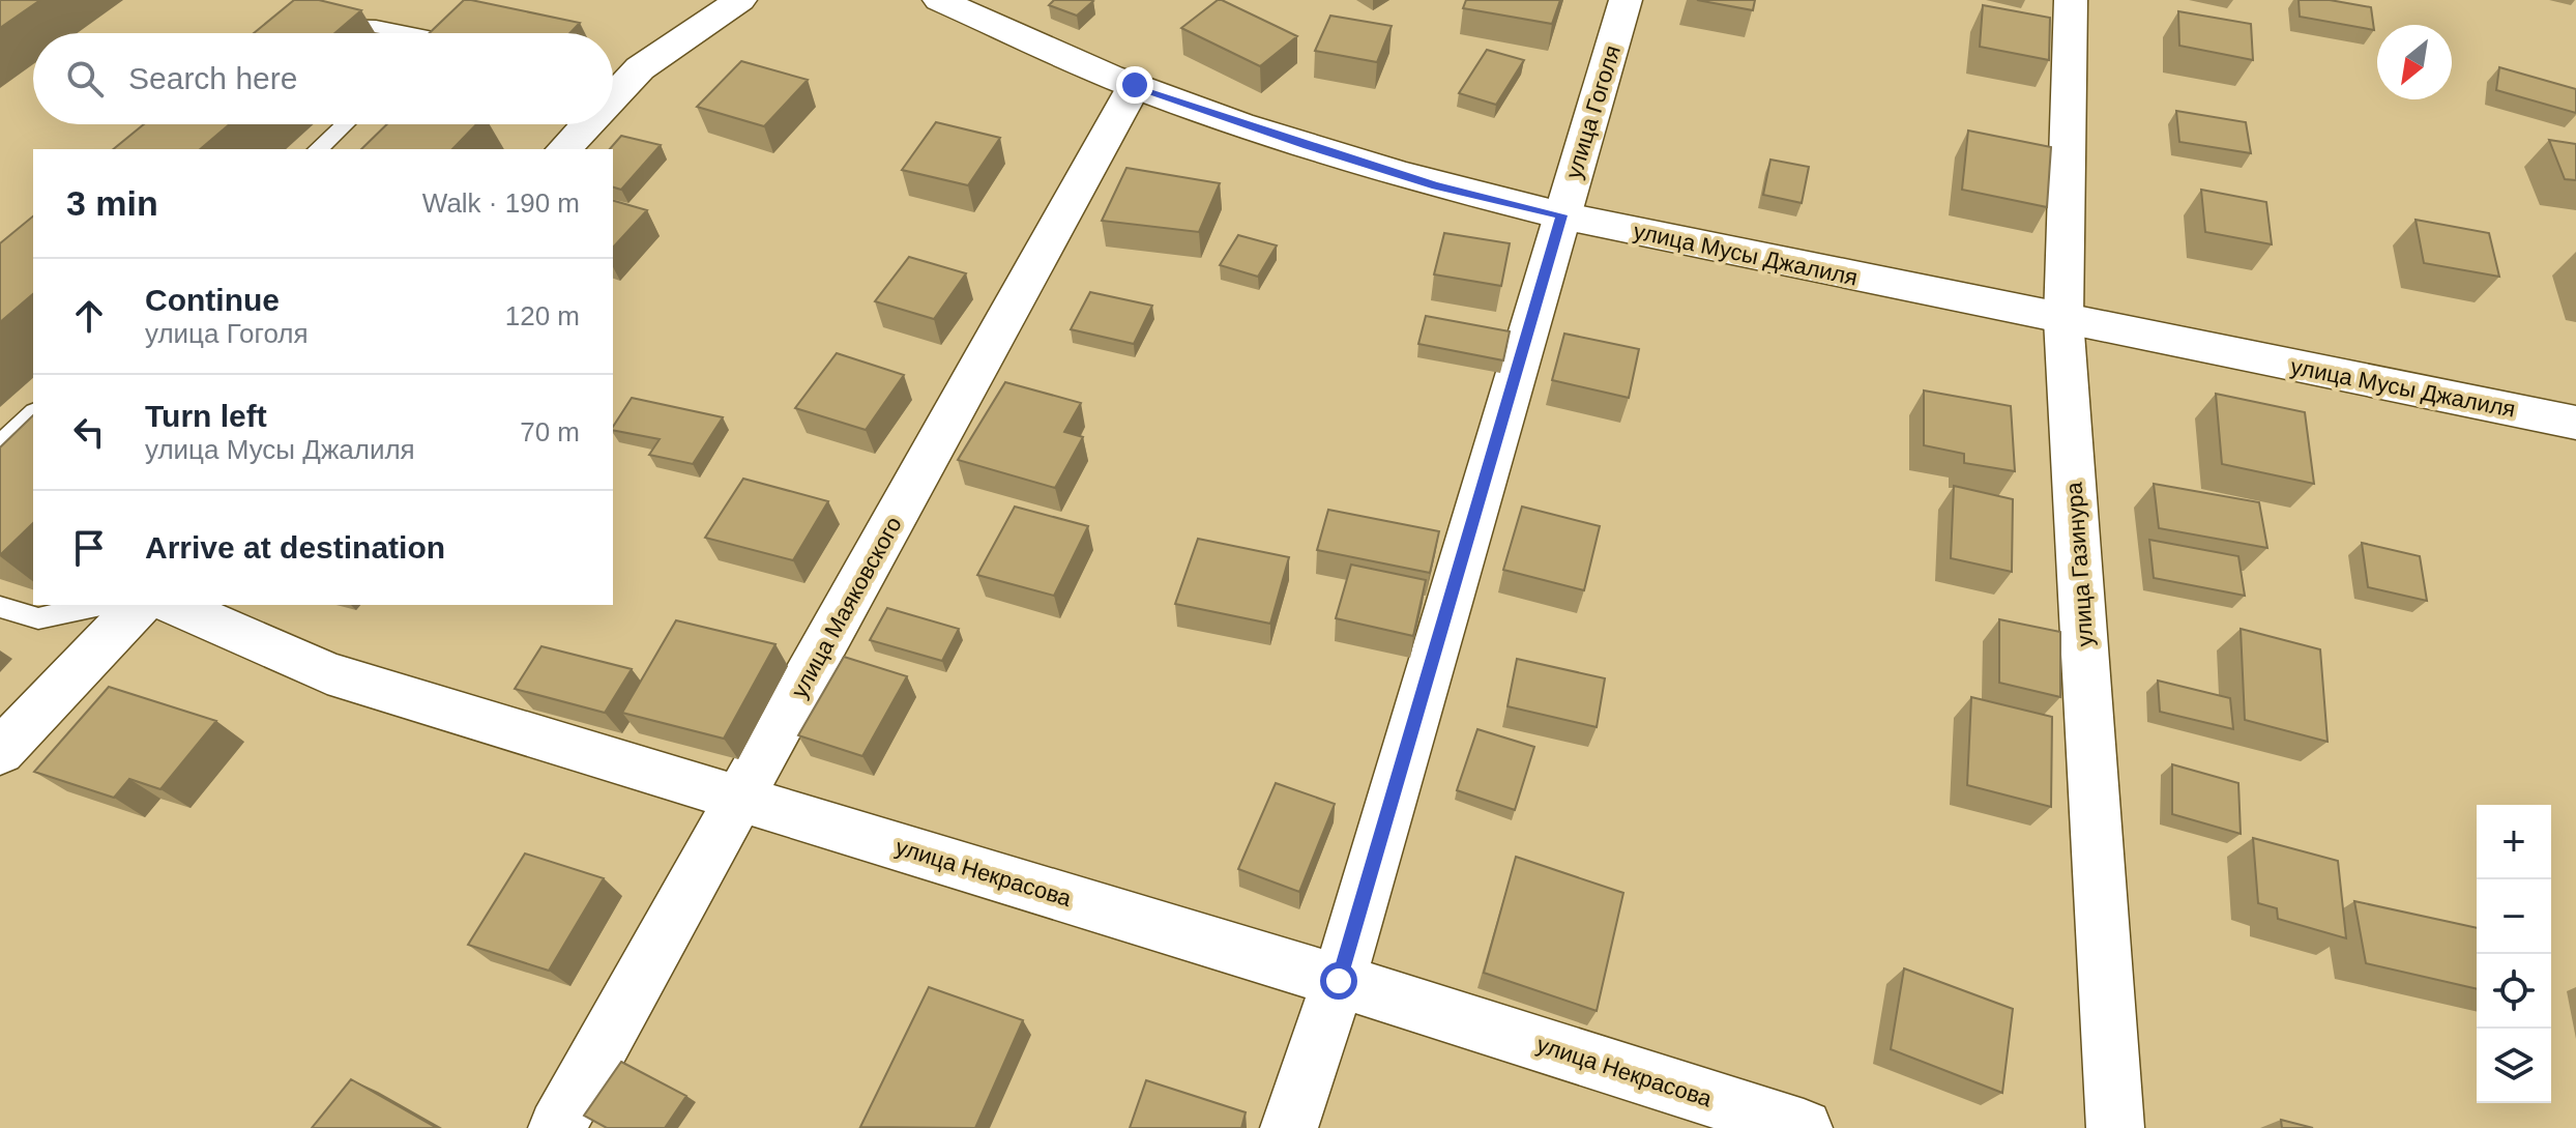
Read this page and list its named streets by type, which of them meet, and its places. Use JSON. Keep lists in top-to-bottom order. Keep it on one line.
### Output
{"streets":{"street":["улица Гоголя","улица Мусы Джалиля","улица Газинура","улица Маяковского","улица Некрасова"]},"crossings":[["улица Гоголя","улица Мусы Джалиля"],["улица Гоголя","улица Некрасова"],["улица Мусы Джалиля","улица Газинура"],["улица Мусы Джалиля","улица Маяковского"],["улица Маяковского","улица Некрасова"]],"north":"bottom left","page":{"search":"Search here","heading":["3 min","Walk · 190 m"],"list":[["Continue","улица Гоголя","120 m"],["Turn left","улица Мусы Джалиля","70 m"],"Arrive at destination"],"map_buttons":["+","−"]}}
